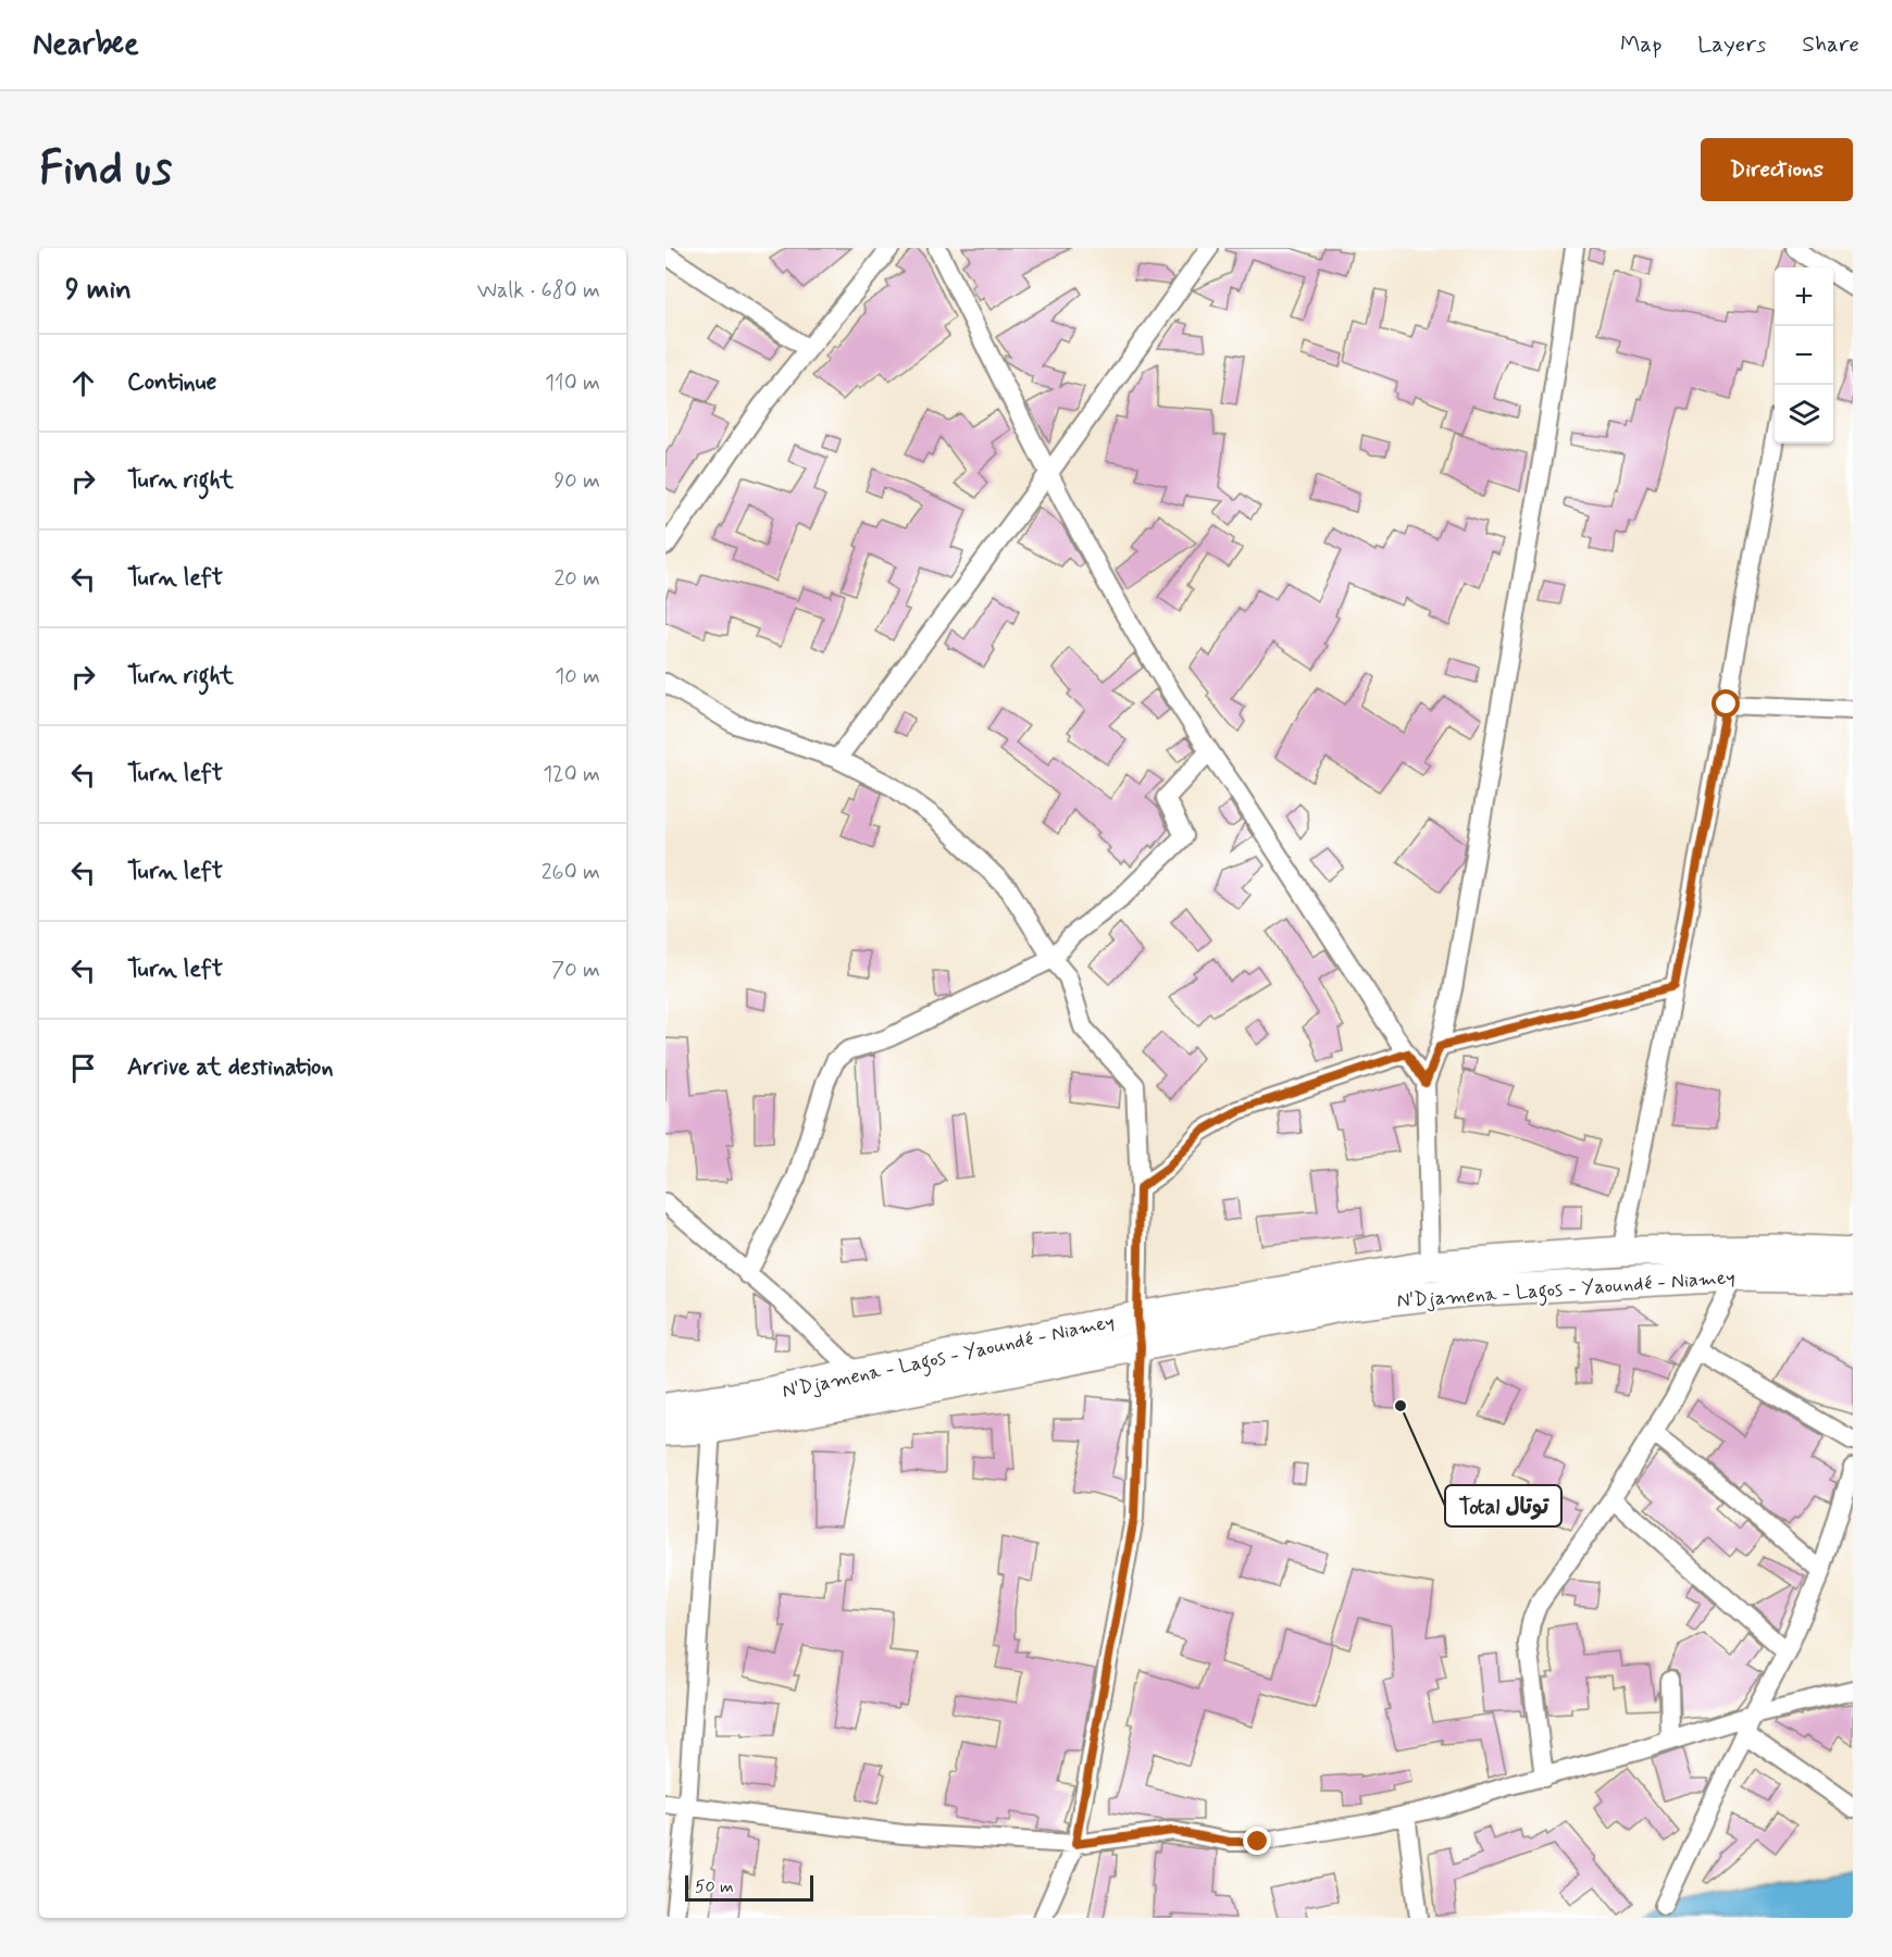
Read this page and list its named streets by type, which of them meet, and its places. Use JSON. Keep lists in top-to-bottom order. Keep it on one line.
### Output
{"streets":{"highway":["N'Djamena - Lagos - Yaoundé - Niamey"]},"places":["Total توتال"],"scale_bar":"50 m","page":{"header":"Nearbee","nav":["Map","Layers","Share"],"buttons":"Directions","title":"Find us","heading":["9 min","Walk · 680 m"],"map_buttons":["+","−"],"list":[["Continue","110 m"],["Turn right","90 m"],["Turn left","20 m"],["Turn right","10 m"],["Turn left","120 m"],["Turn left","260 m"],["Turn left","70 m"],"Arrive at destination"],"scale":"50 m"}}
